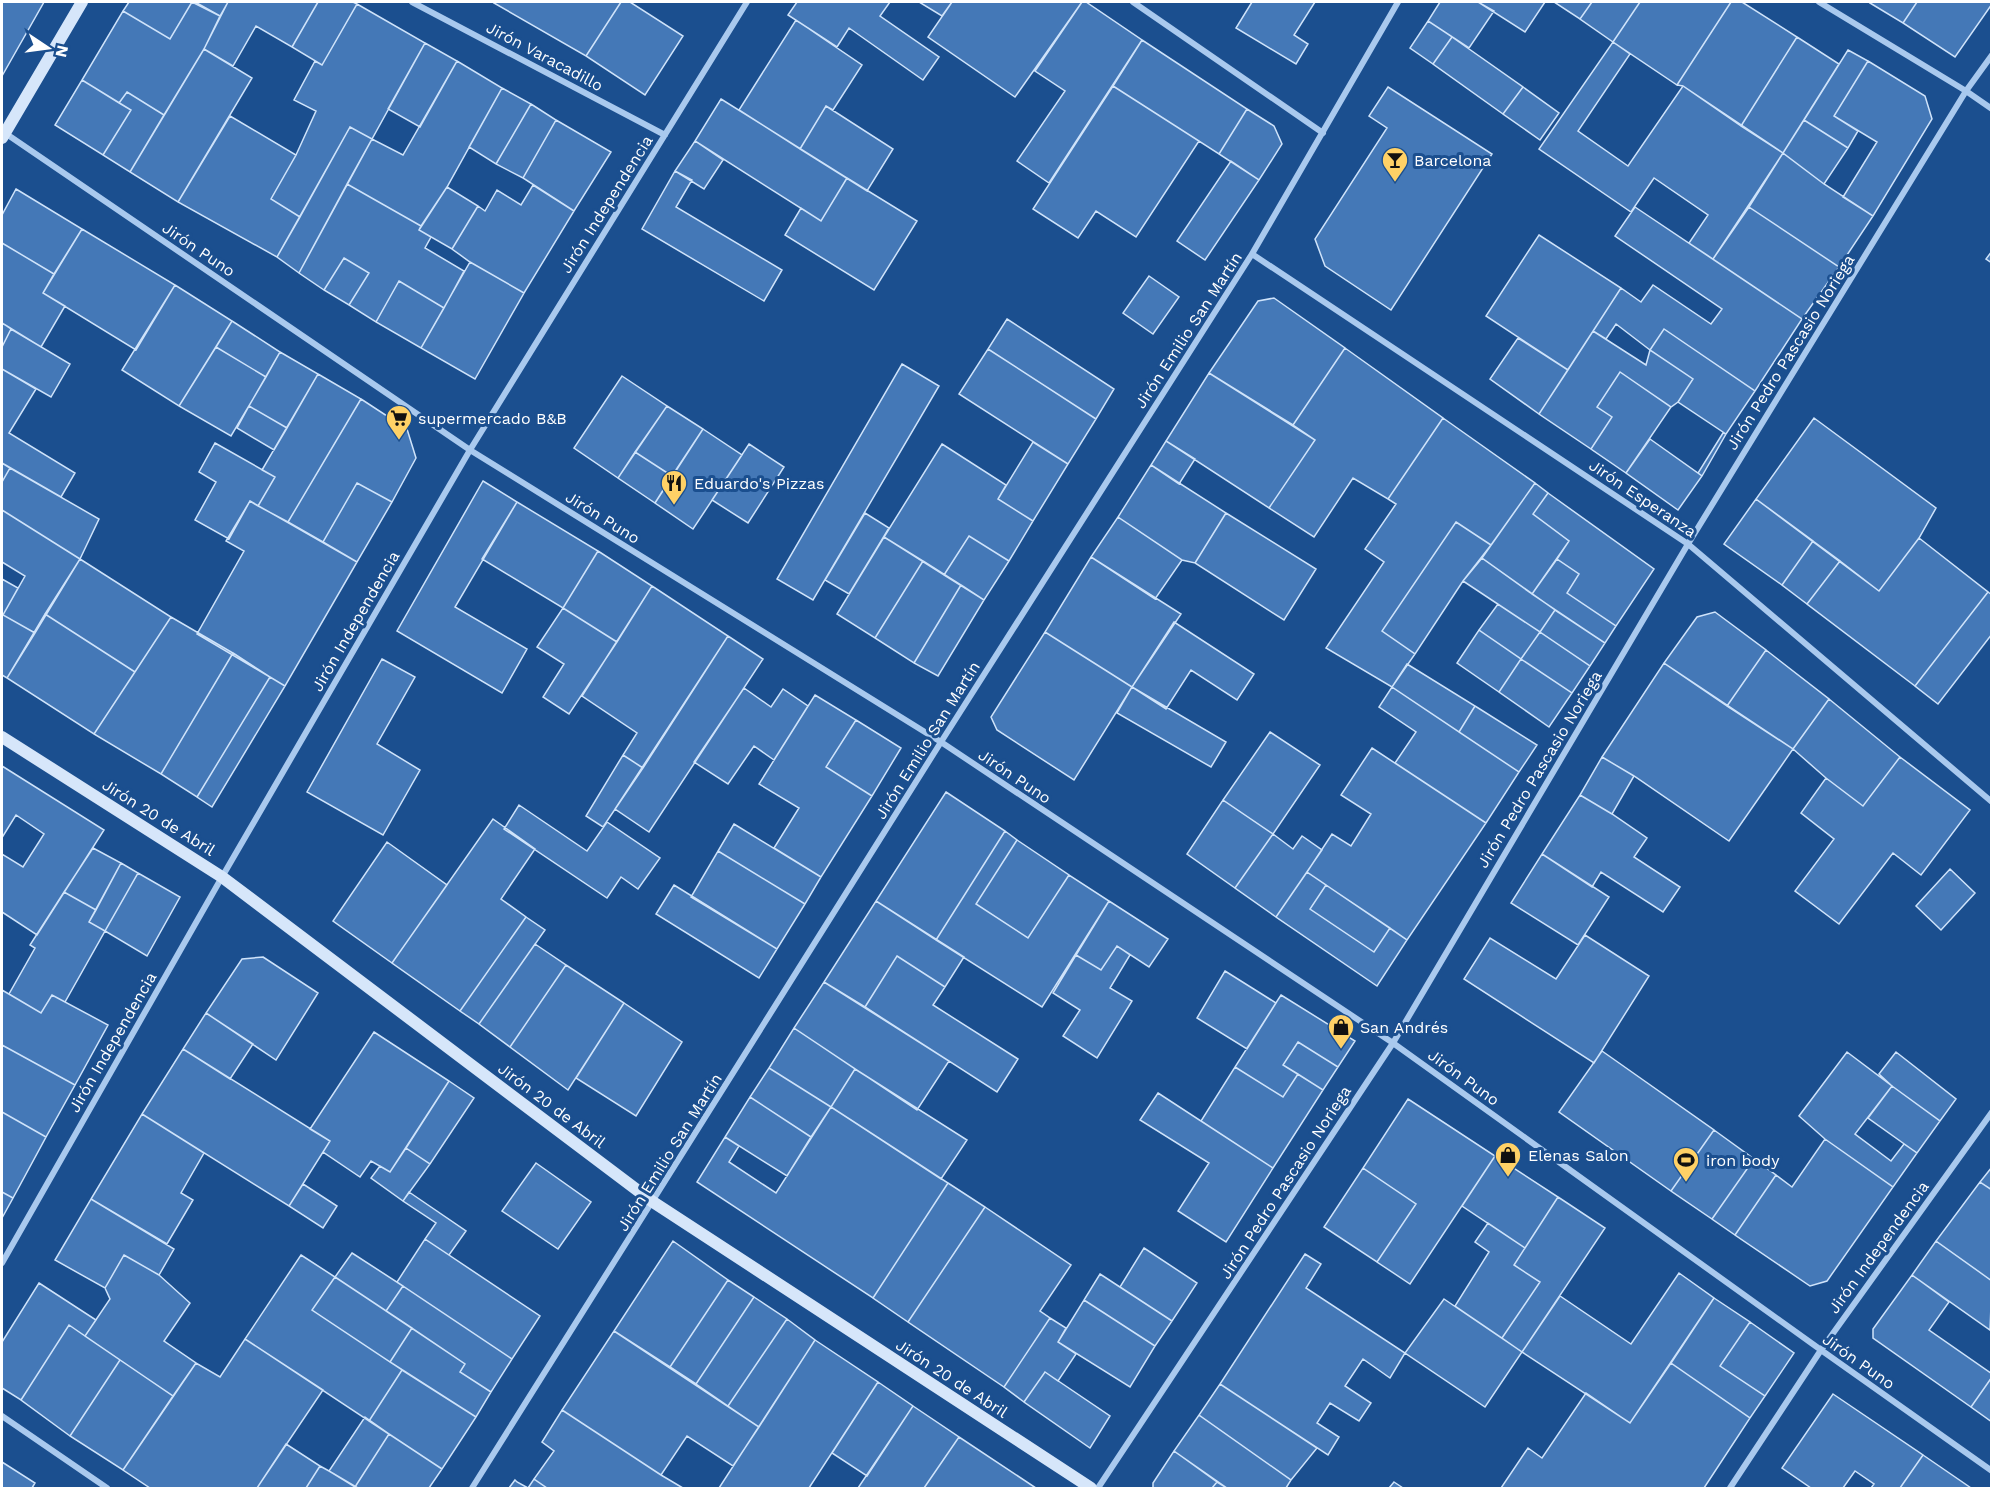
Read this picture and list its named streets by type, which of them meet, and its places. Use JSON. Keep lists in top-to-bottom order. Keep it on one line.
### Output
{"streets":{"street":["Jirón Varacadillo","Jirón Independencia","Jirón Puno","Jirón Emilio San Martín","Jirón Pedro Pascasio Noriega","Jirón Esperanza","Jirón 20 de Abril"]},"crossings":[["Jirón Varacadillo","Jirón Independencia"],["Jirón Independencia","Jirón Puno"],["Jirón Independencia","Jirón 20 de Abril"],["Jirón Puno","Jirón Emilio San Martín"],["Jirón Puno","Jirón Pedro Pascasio Noriega"],["Jirón Emilio San Martín","Jirón Esperanza"],["Jirón Emilio San Martín","Jirón 20 de Abril"],["Jirón Pedro Pascasio Noriega","Jirón Esperanza"]],"places":{"bar":["Barcelona"],"supermarket":["supermercado B&B"],"restaurant":["Eduardo's Pizzas"],"shop":["San Andrés","Elenas Salon"],"sports":["iron body"]},"north":"right"}
